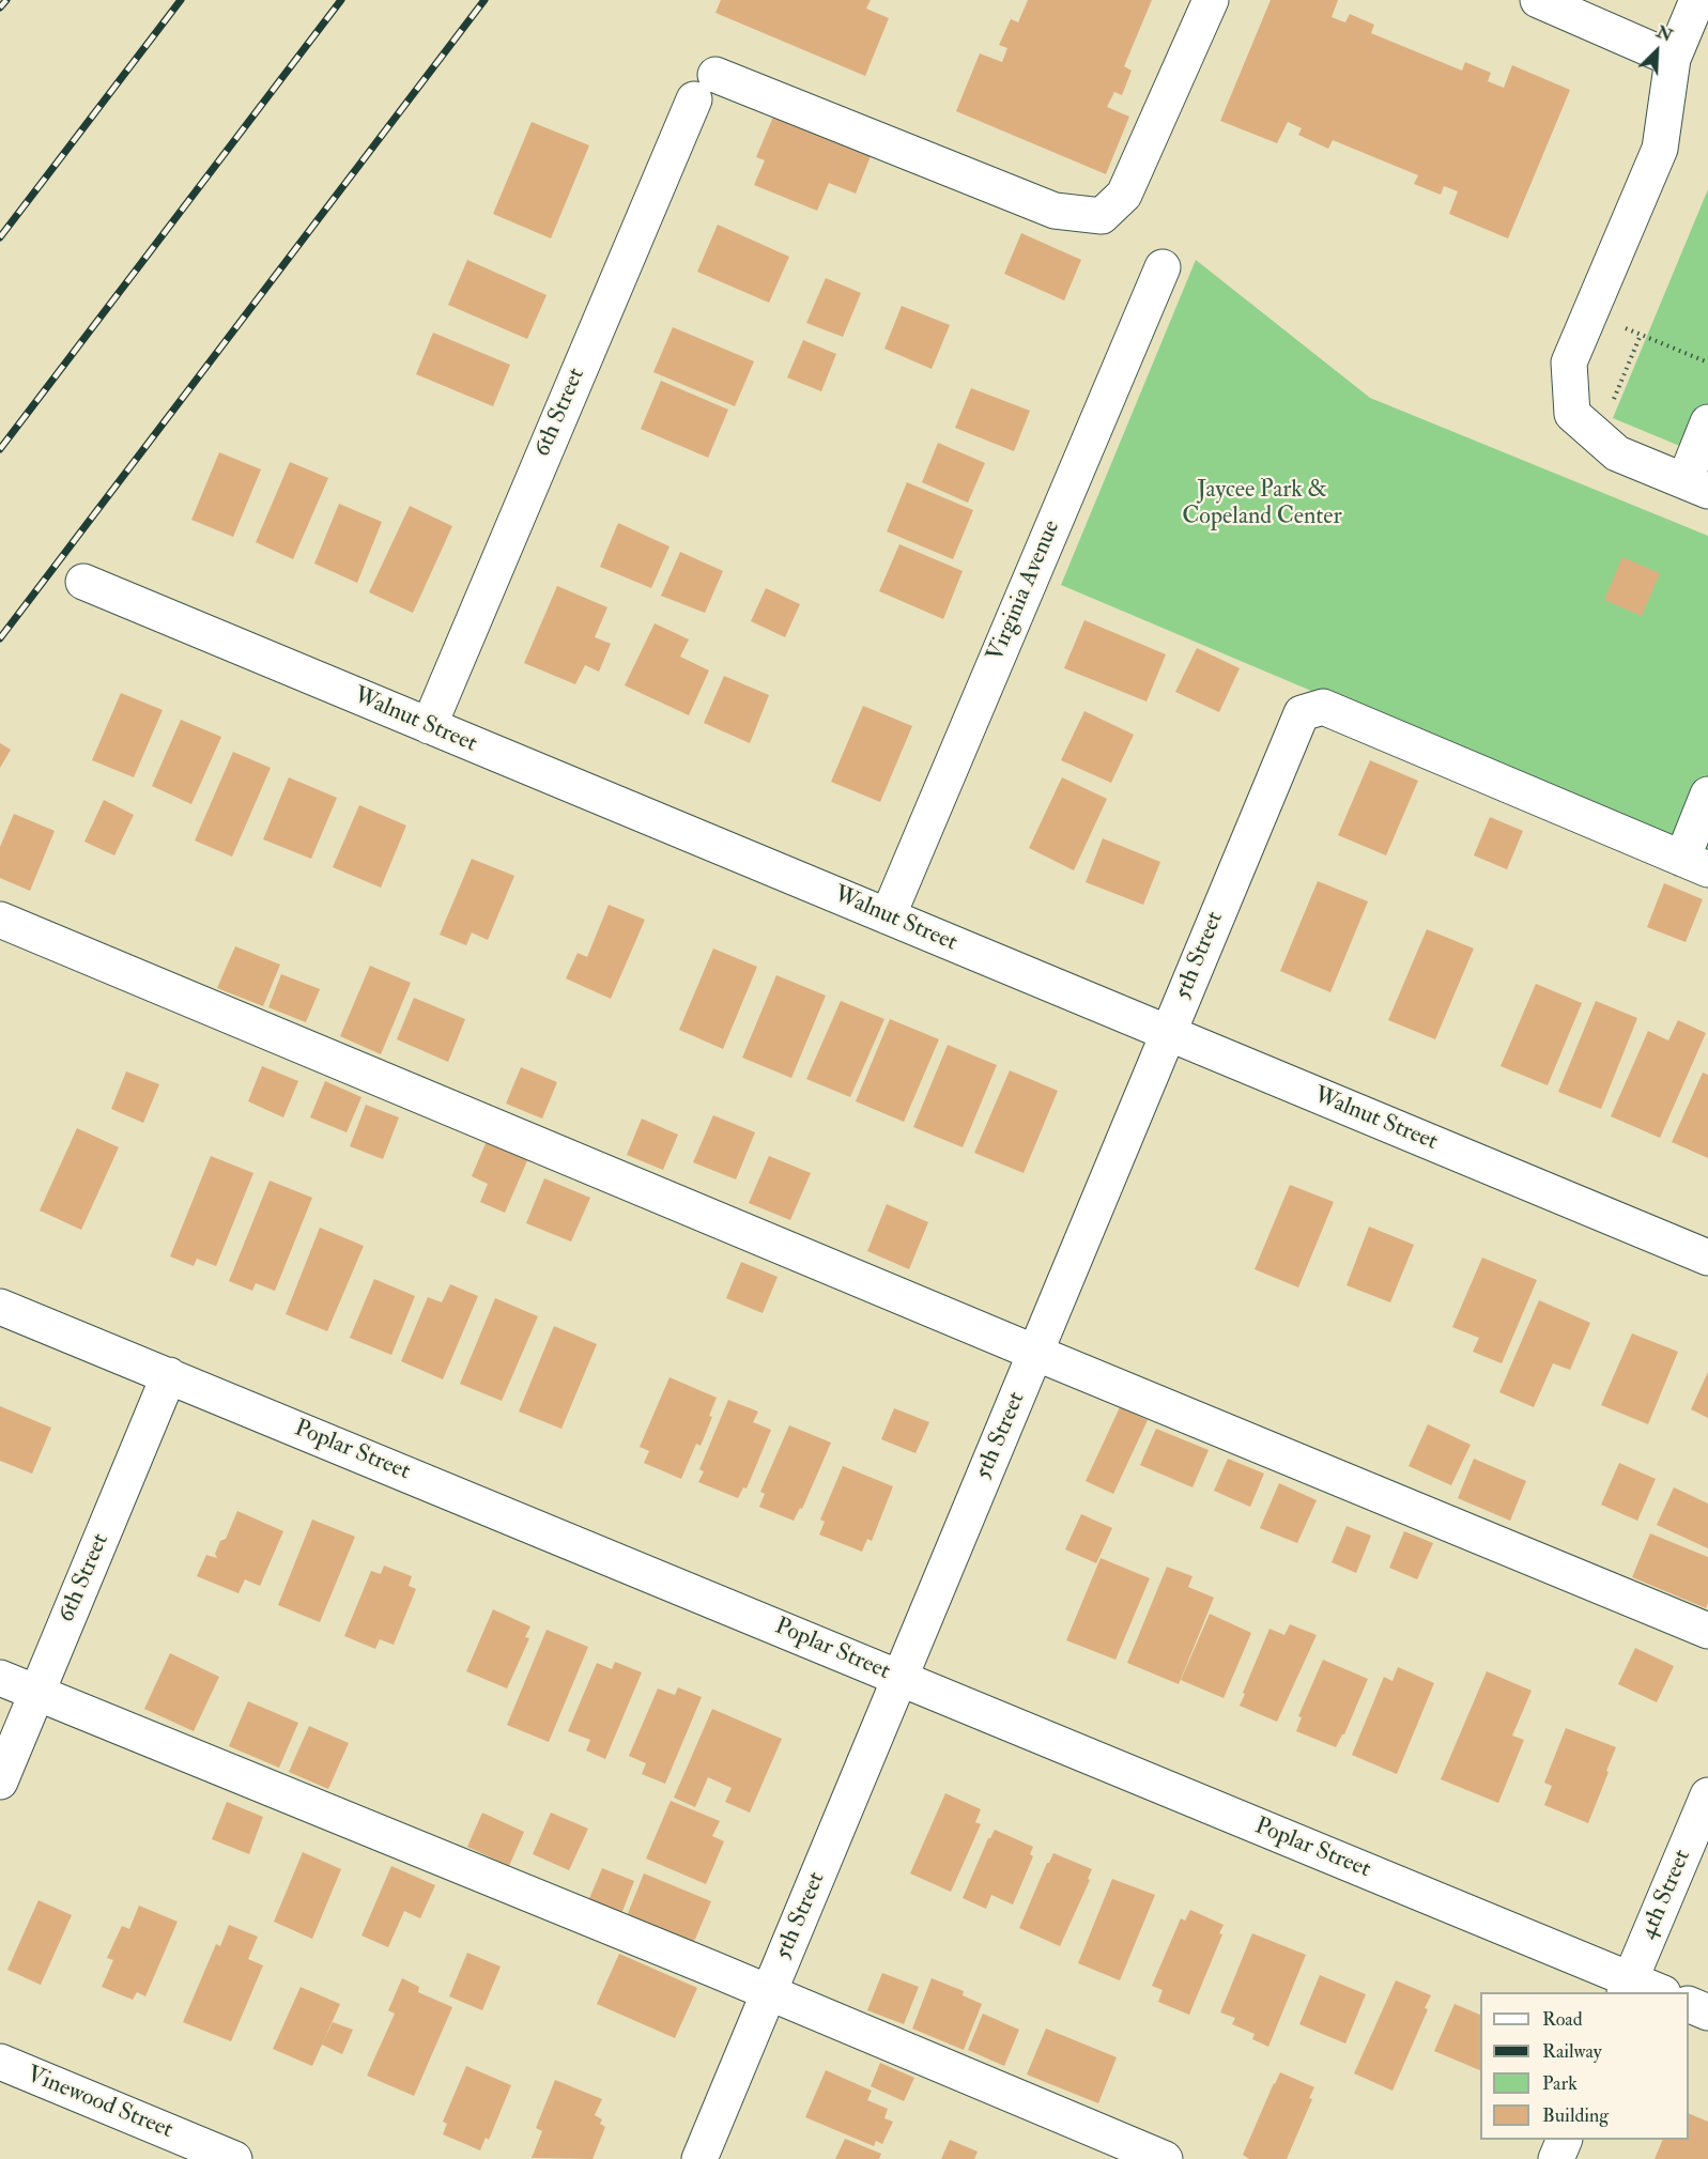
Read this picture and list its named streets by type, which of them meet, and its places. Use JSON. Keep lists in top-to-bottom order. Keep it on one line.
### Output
{"streets":{"street":["6th Street","Virginia Avenue","Walnut Street","5th Street","Poplar Street","4th Street","Vinewood Street"]},"crossings":[["6th Street","Walnut Street"],["6th Street","Poplar Street"],["Virginia Avenue","Walnut Street"],["Walnut Street","5th Street"],["5th Street","Poplar Street"],["Poplar Street","4th Street"]],"parks":["Jaycee Park & Copeland Center"],"legend":["Road","Railway","Park","Building"],"north":"top right"}
